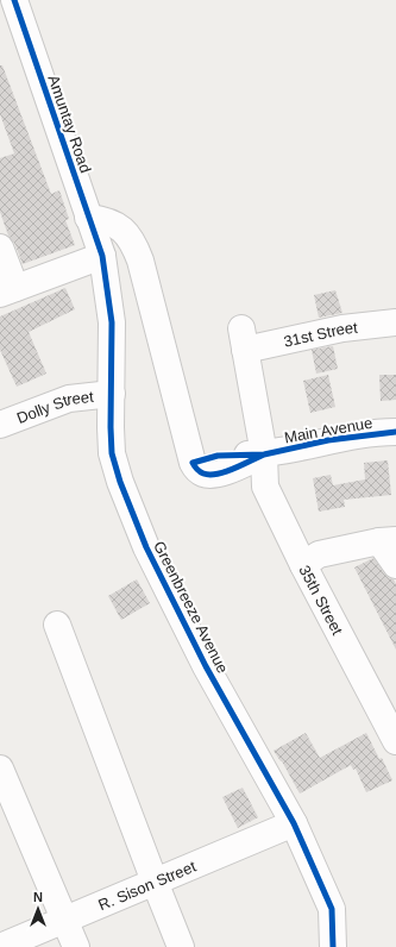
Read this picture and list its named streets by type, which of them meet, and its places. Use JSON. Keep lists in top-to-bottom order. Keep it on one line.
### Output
{"streets":{"street":["Amuntay Road","31st Street","Dolly Street","Main Avenue","35th Street","Greenbreeze Avenue","R. Sison Street"]},"crossings":[["Amuntay Road","Main Avenue"],["Amuntay Road","Greenbreeze Avenue"],["31st Street","Main Avenue"],["31st Street","35th Street"],["Dolly Street","Greenbreeze Avenue"],["Main Avenue","35th Street"],["Greenbreeze Avenue","R. Sison Street"]],"north":"top"}
